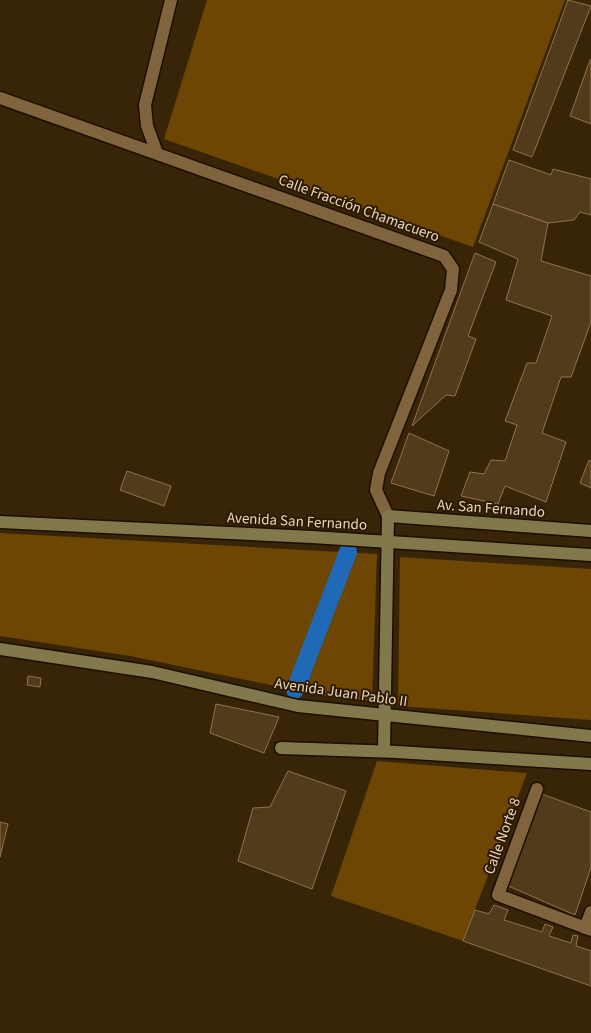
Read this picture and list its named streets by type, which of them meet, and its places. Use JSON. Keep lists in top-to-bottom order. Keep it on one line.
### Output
{"streets":{"street":["Calle Fracción Chamacuero","Av. San Fernando","Avenida San Fernando","Avenida Juan Pablo II","Calle Norte 8"]},"crossings":[["Calle Fracción Chamacuero","Av. San Fernando"]]}
